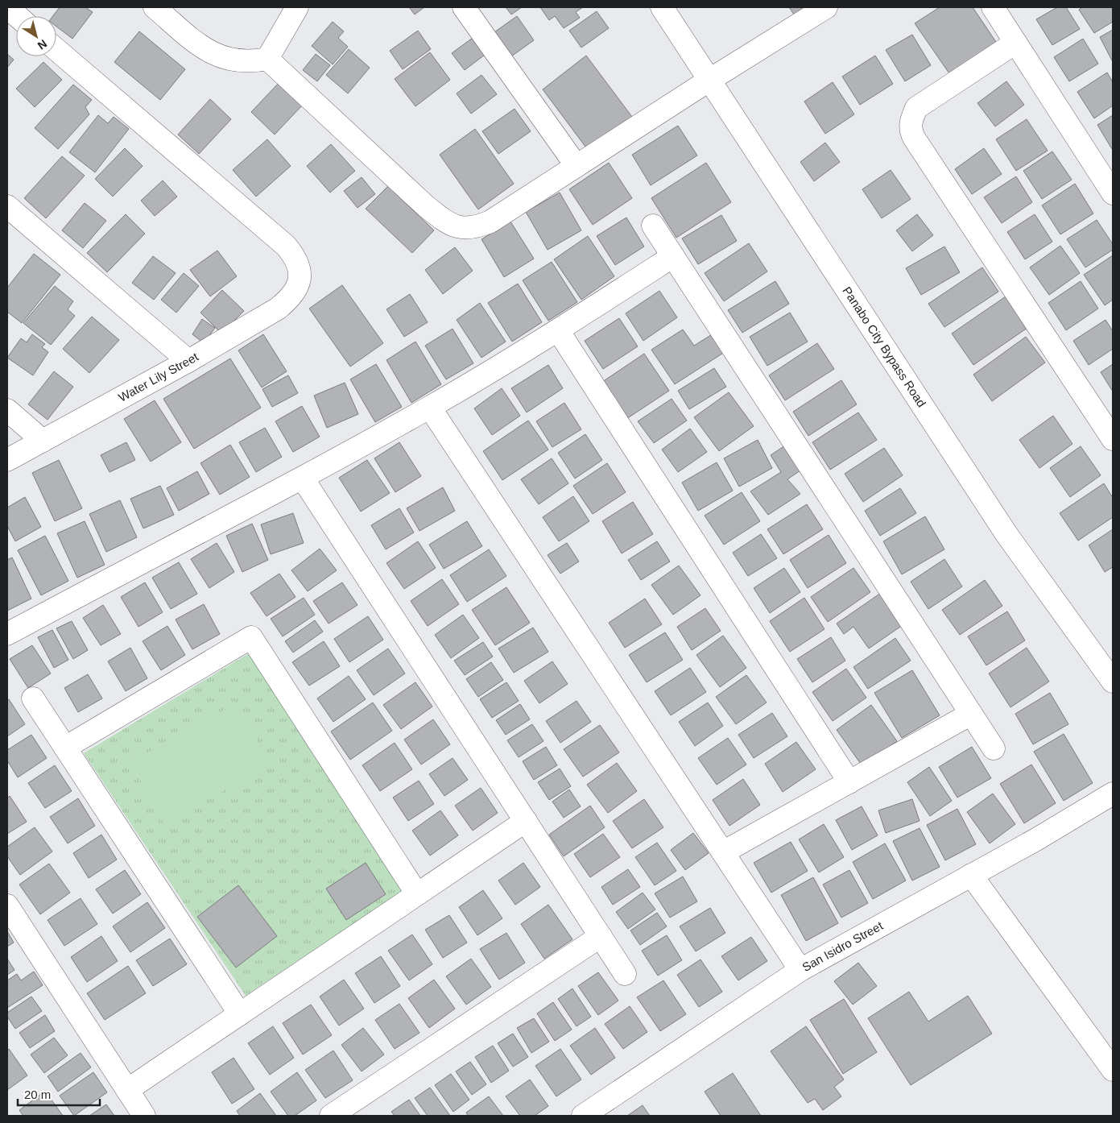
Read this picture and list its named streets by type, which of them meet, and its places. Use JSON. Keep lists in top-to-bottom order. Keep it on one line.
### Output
{"streets":{"street":["Panabo City Bypass Road","Water Lily Street","San Isidro Street"]},"scale_bar":"20 m","north":"bottom right"}
